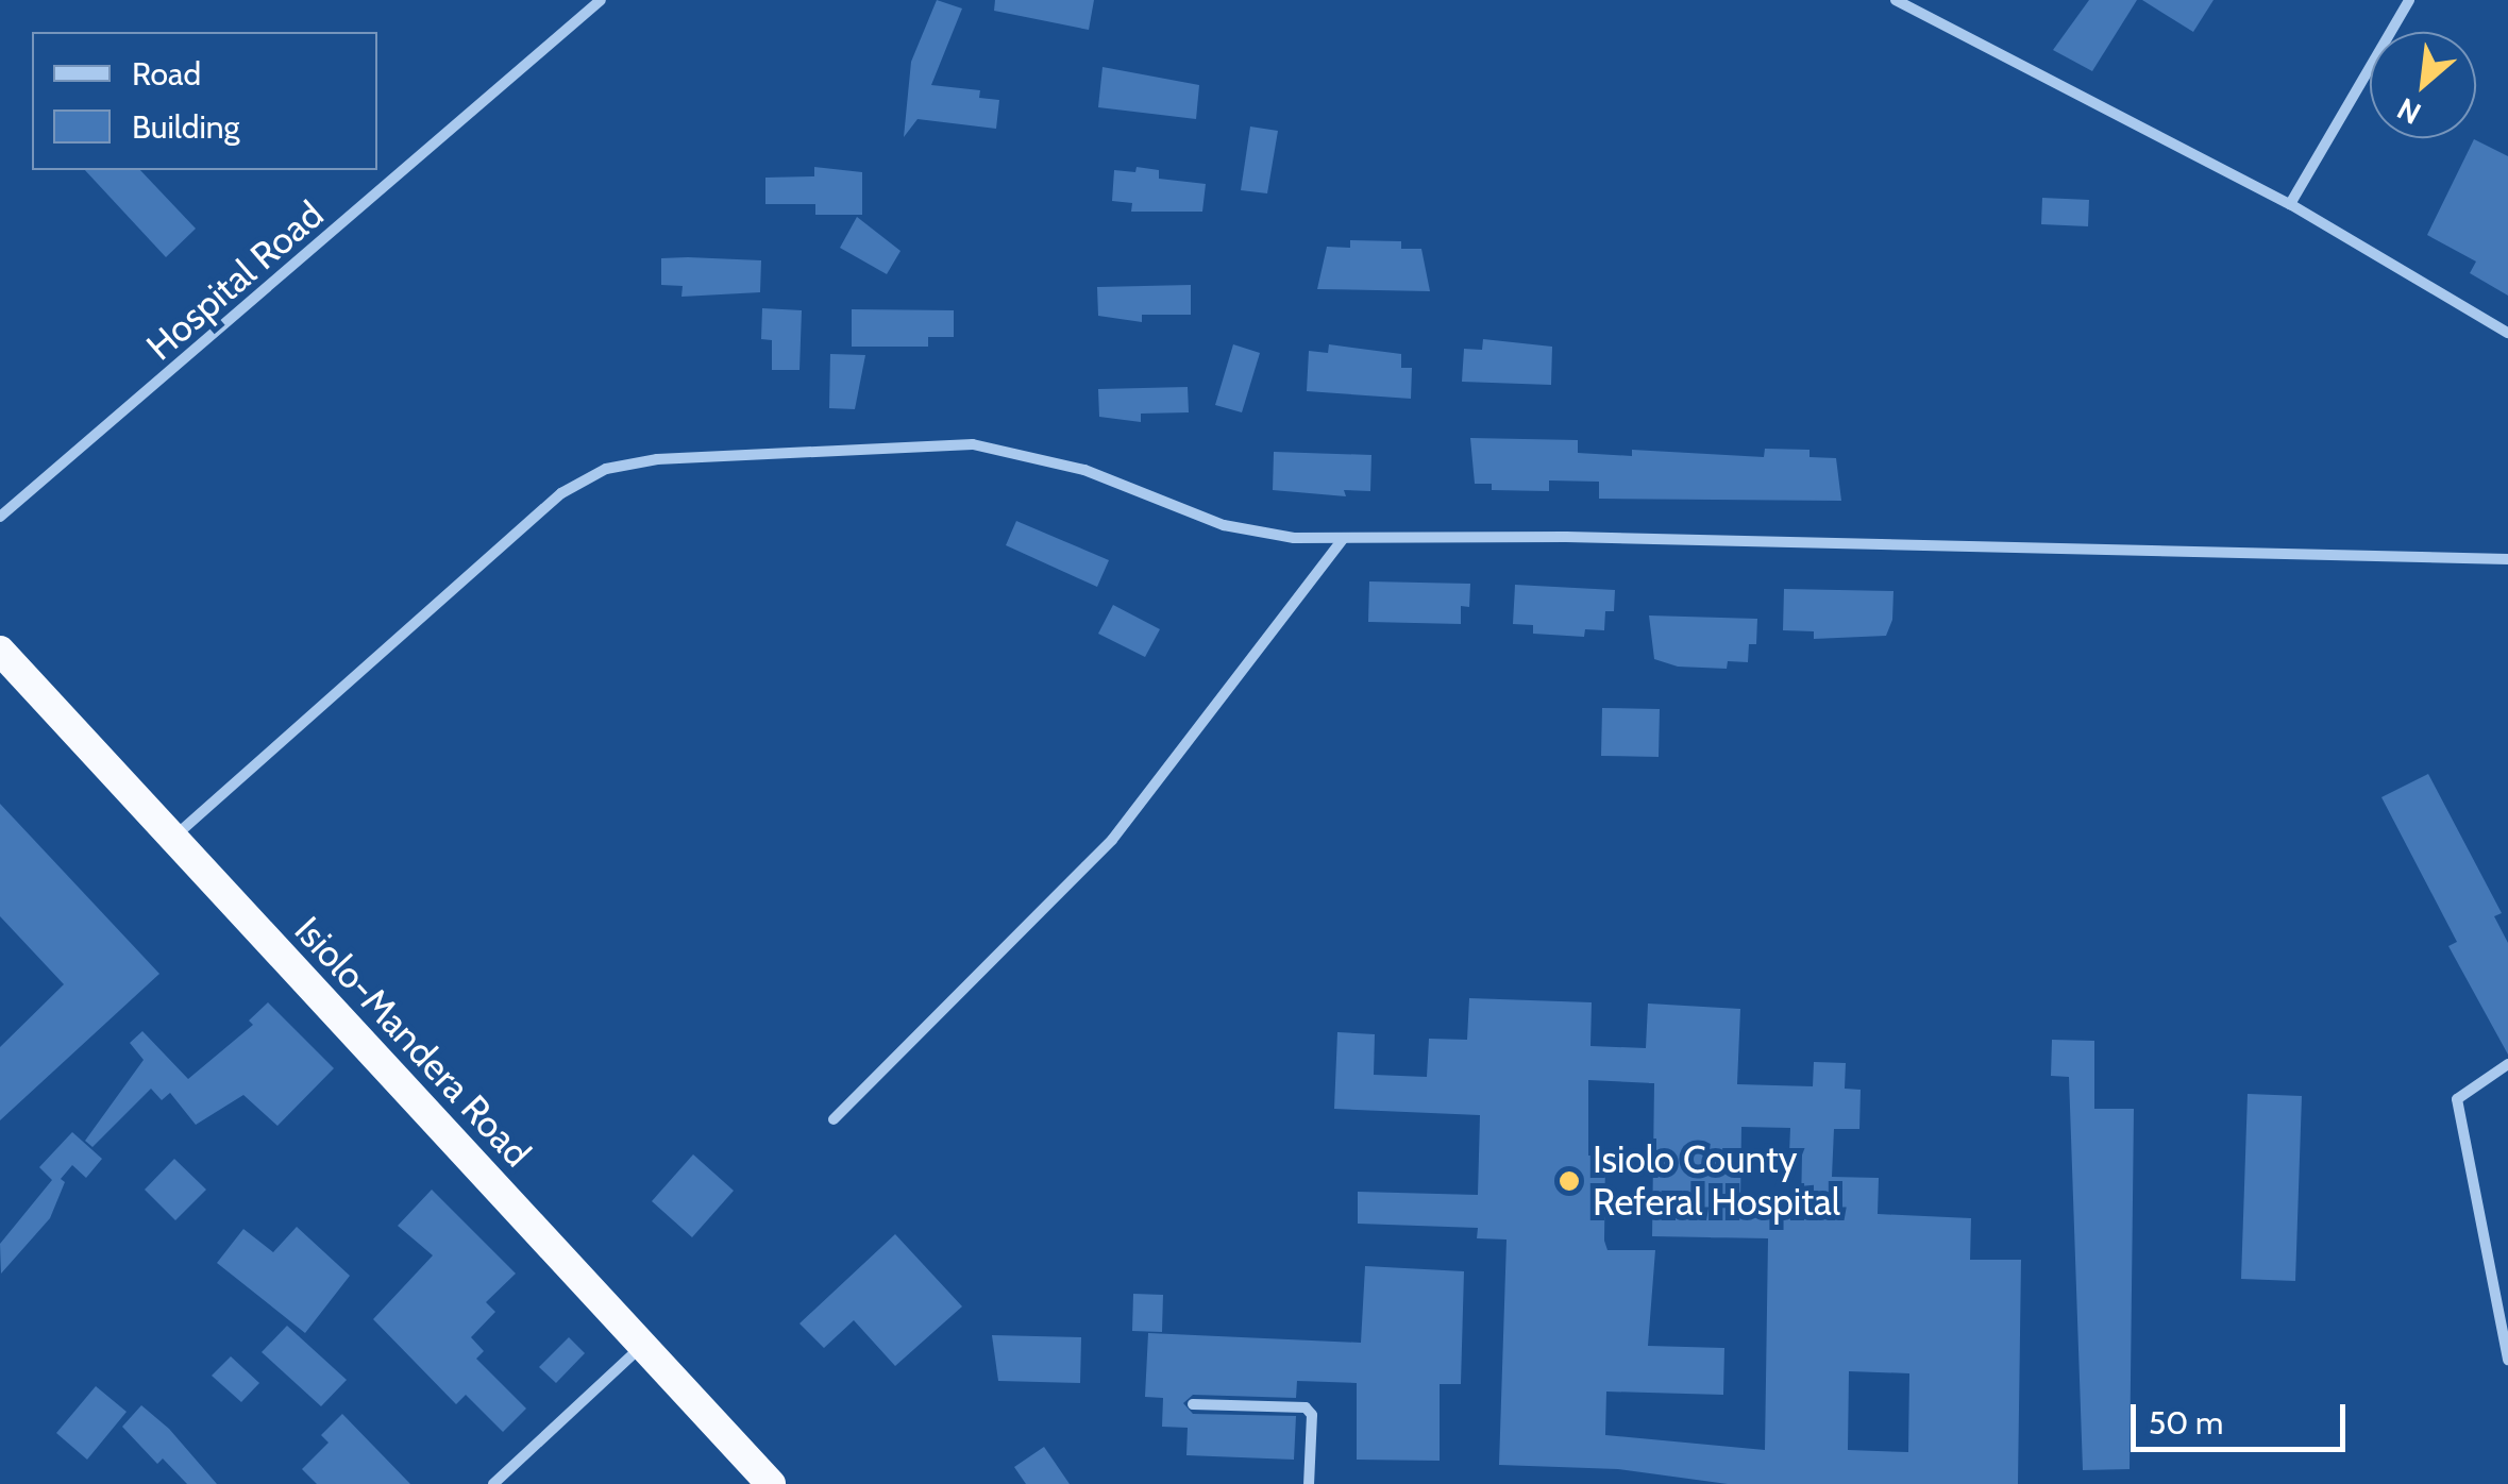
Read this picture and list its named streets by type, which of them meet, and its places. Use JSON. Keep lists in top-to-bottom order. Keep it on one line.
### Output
{"streets":{"highway":["Isiolo-Mandera Road"],"street":["Hospital Road"]},"places":["Isiolo County Referal Hospital"],"legend":["Road","Building"],"scale_bar":"50 m","north":"bottom left"}
